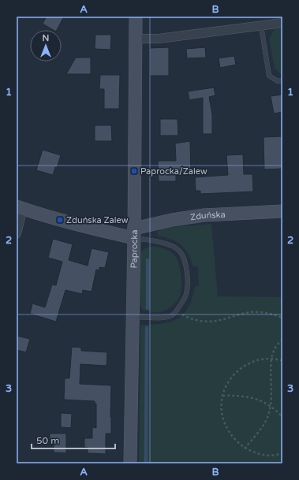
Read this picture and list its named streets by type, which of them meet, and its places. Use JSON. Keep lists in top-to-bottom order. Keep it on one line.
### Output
{"streets":{"street":["Zduńska","Paprocka"]},"crossings":[["Zduńska","Paprocka"]],"places":{"transit":["Paprocka/Zalew","Zduńska Zalew"]},"scale_bar":"50 m","north":"top","grid":{"columns":["A","B"],"rows":["1","2","3"]}}
